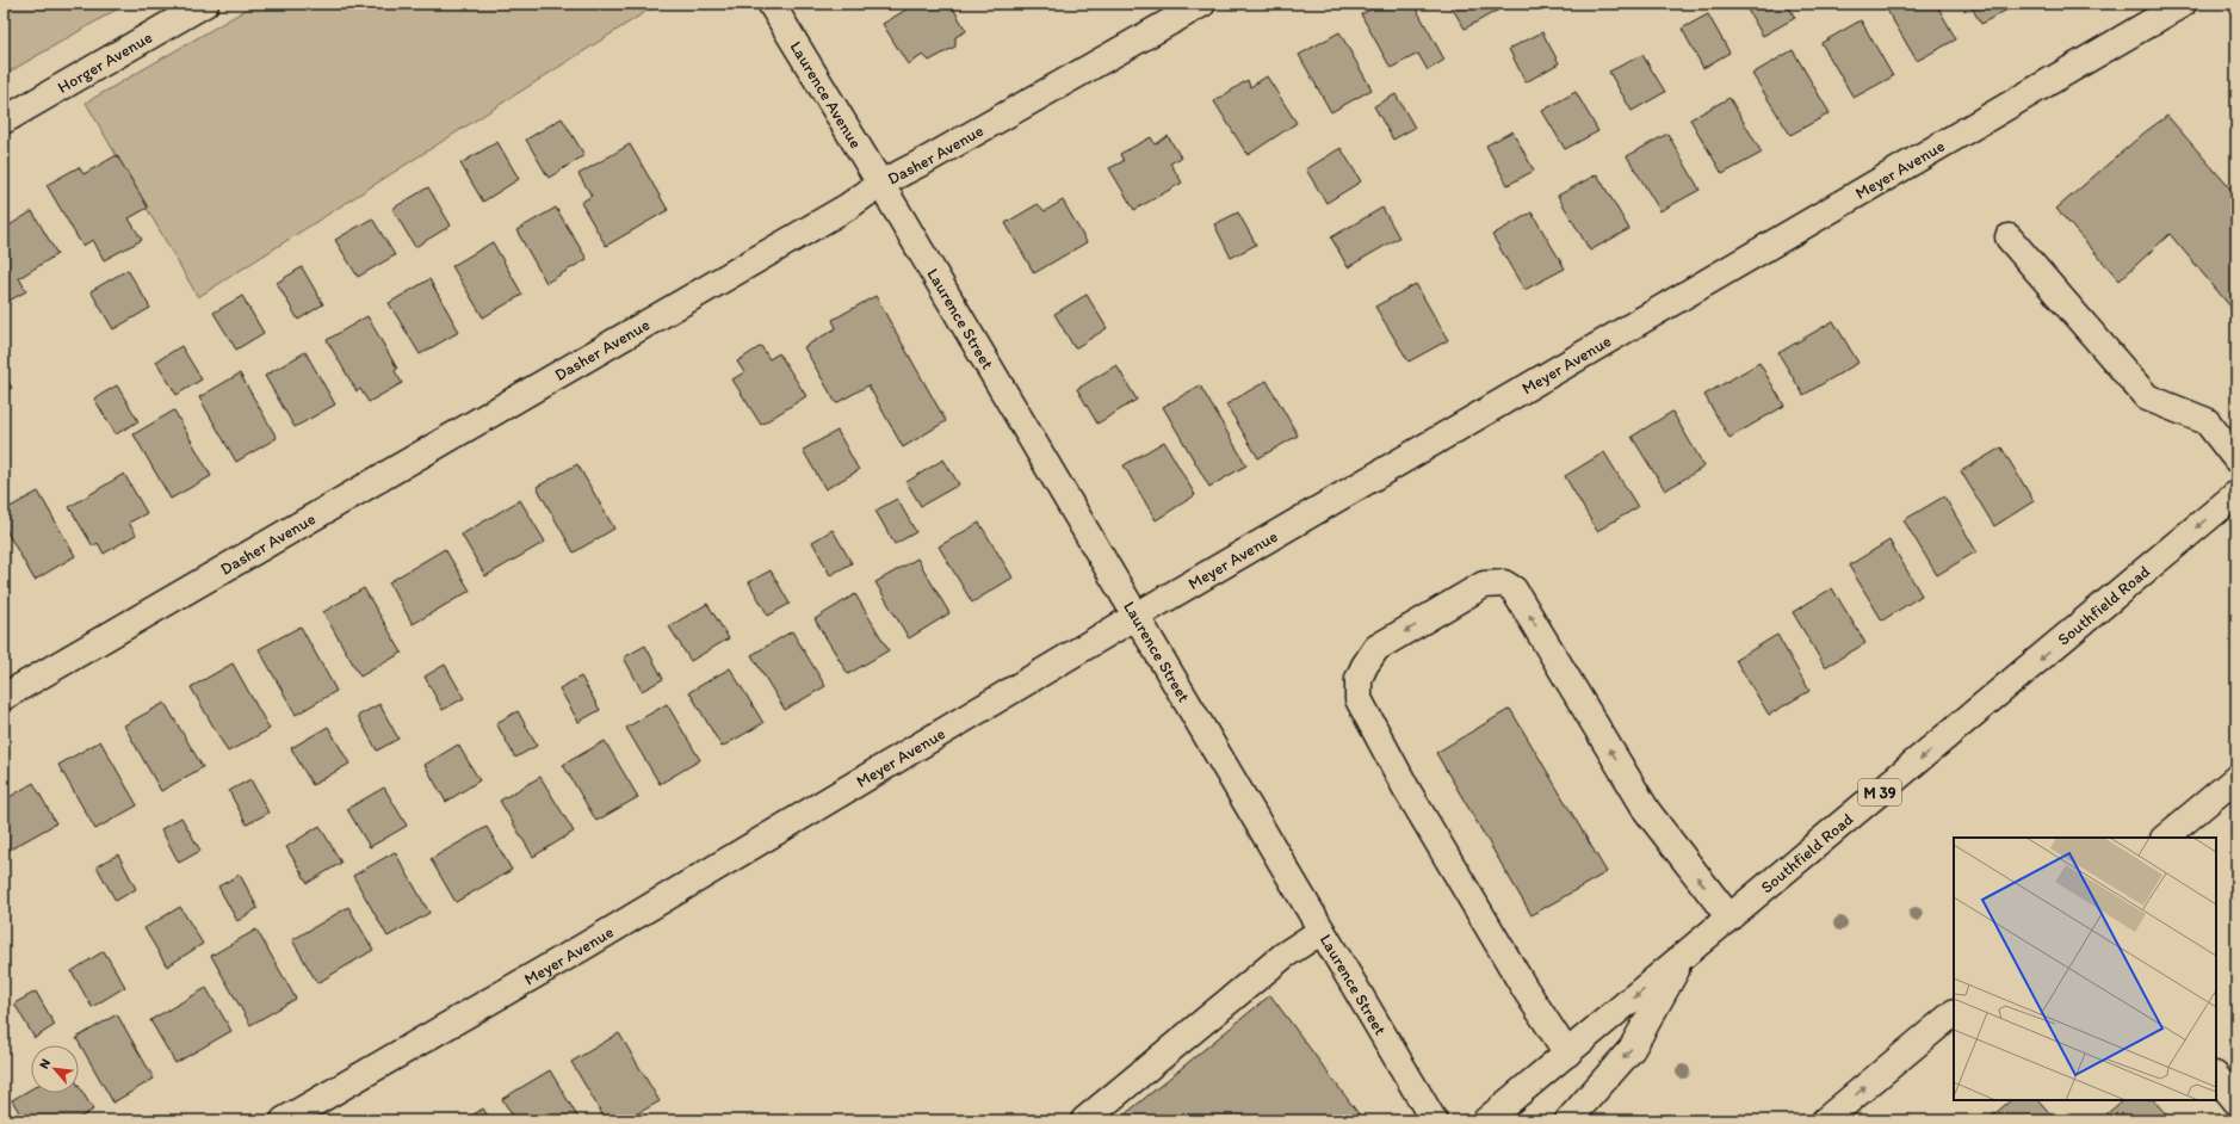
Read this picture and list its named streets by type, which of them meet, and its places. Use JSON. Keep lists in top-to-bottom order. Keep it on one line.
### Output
{"streets":{"main road":["Horger Avenue","Laurence Avenue","Dasher Avenue","Meyer Avenue","Laurence Street","Southfield Road","M 39"]},"crossings":[["Laurence Avenue","Dasher Avenue"],["Laurence Avenue","Laurence Street"],["Dasher Avenue","Laurence Street"],["Meyer Avenue","Laurence Street"]],"north":"top left"}
